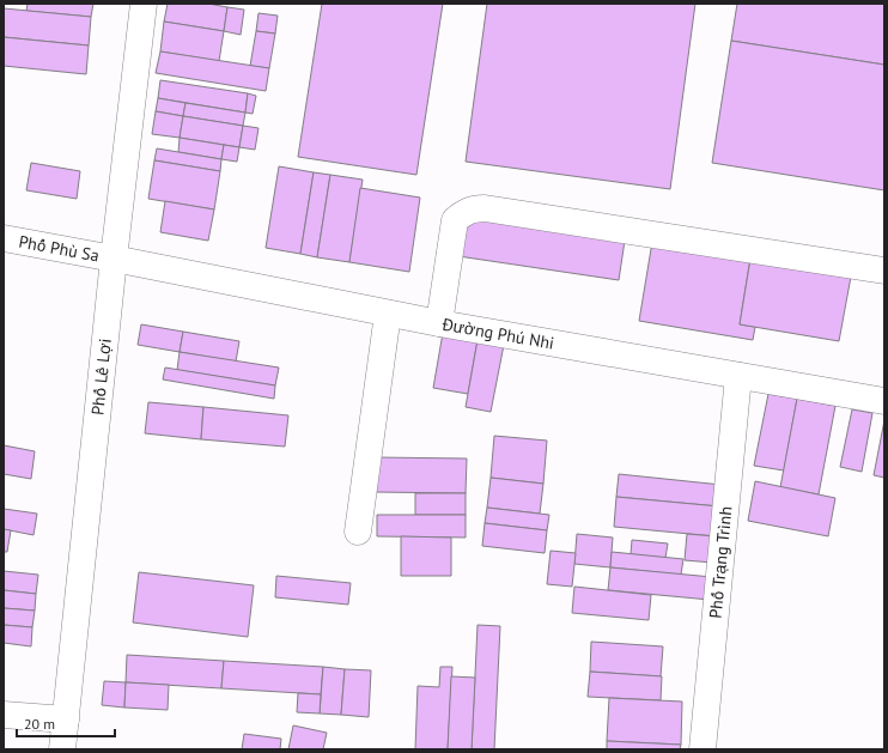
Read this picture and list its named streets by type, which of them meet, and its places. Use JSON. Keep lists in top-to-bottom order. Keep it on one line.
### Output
{"streets":{"street":["Phố Phù Sa","Đường Phú Nhi","Phố Lê Lợi","Phố Trạng Trình"]},"crossings":[["Phố Phù Sa","Đường Phú Nhi"],["Phố Phù Sa","Phố Lê Lợi"],["Đường Phú Nhi","Phố Lê Lợi"],["Đường Phú Nhi","Phố Trạng Trình"]],"scale_bar":"20 m"}
